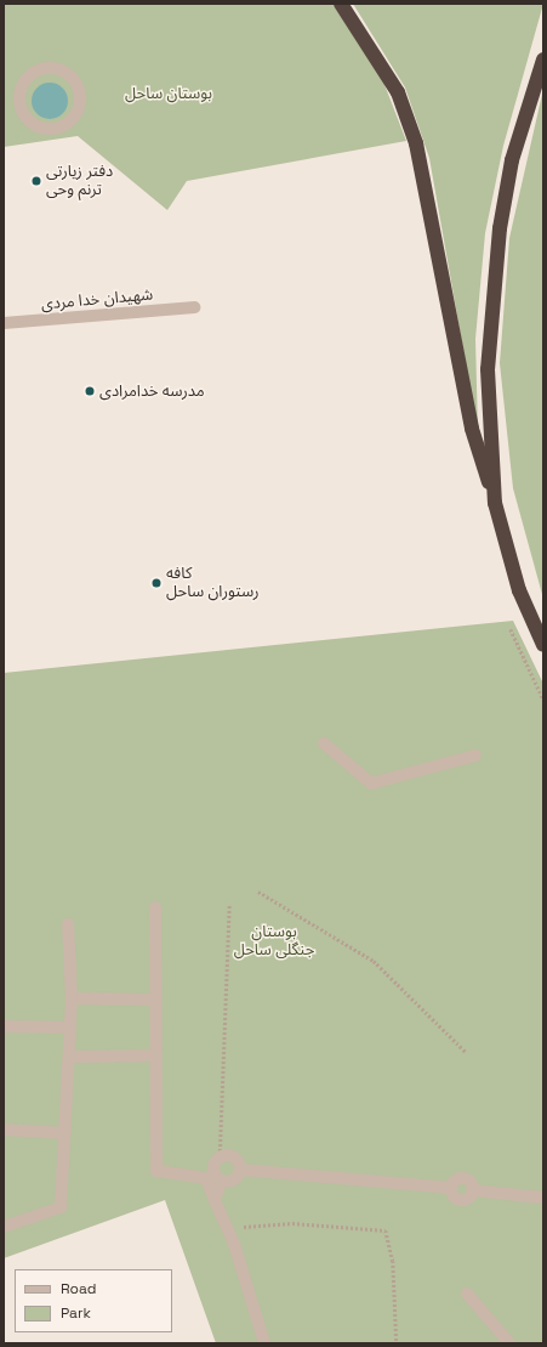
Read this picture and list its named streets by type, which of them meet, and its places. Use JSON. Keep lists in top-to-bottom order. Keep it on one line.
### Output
{"streets":{"street":["شهیدان خدا مردی"]},"parks":["بوستان ساحل","بوستان جنگلی ساحل"],"places":["دفتر زیارتی ترنم وحی","مدرسه خدامرادی","کافه رستوران ساحل"],"legend":["Road","Park"]}
